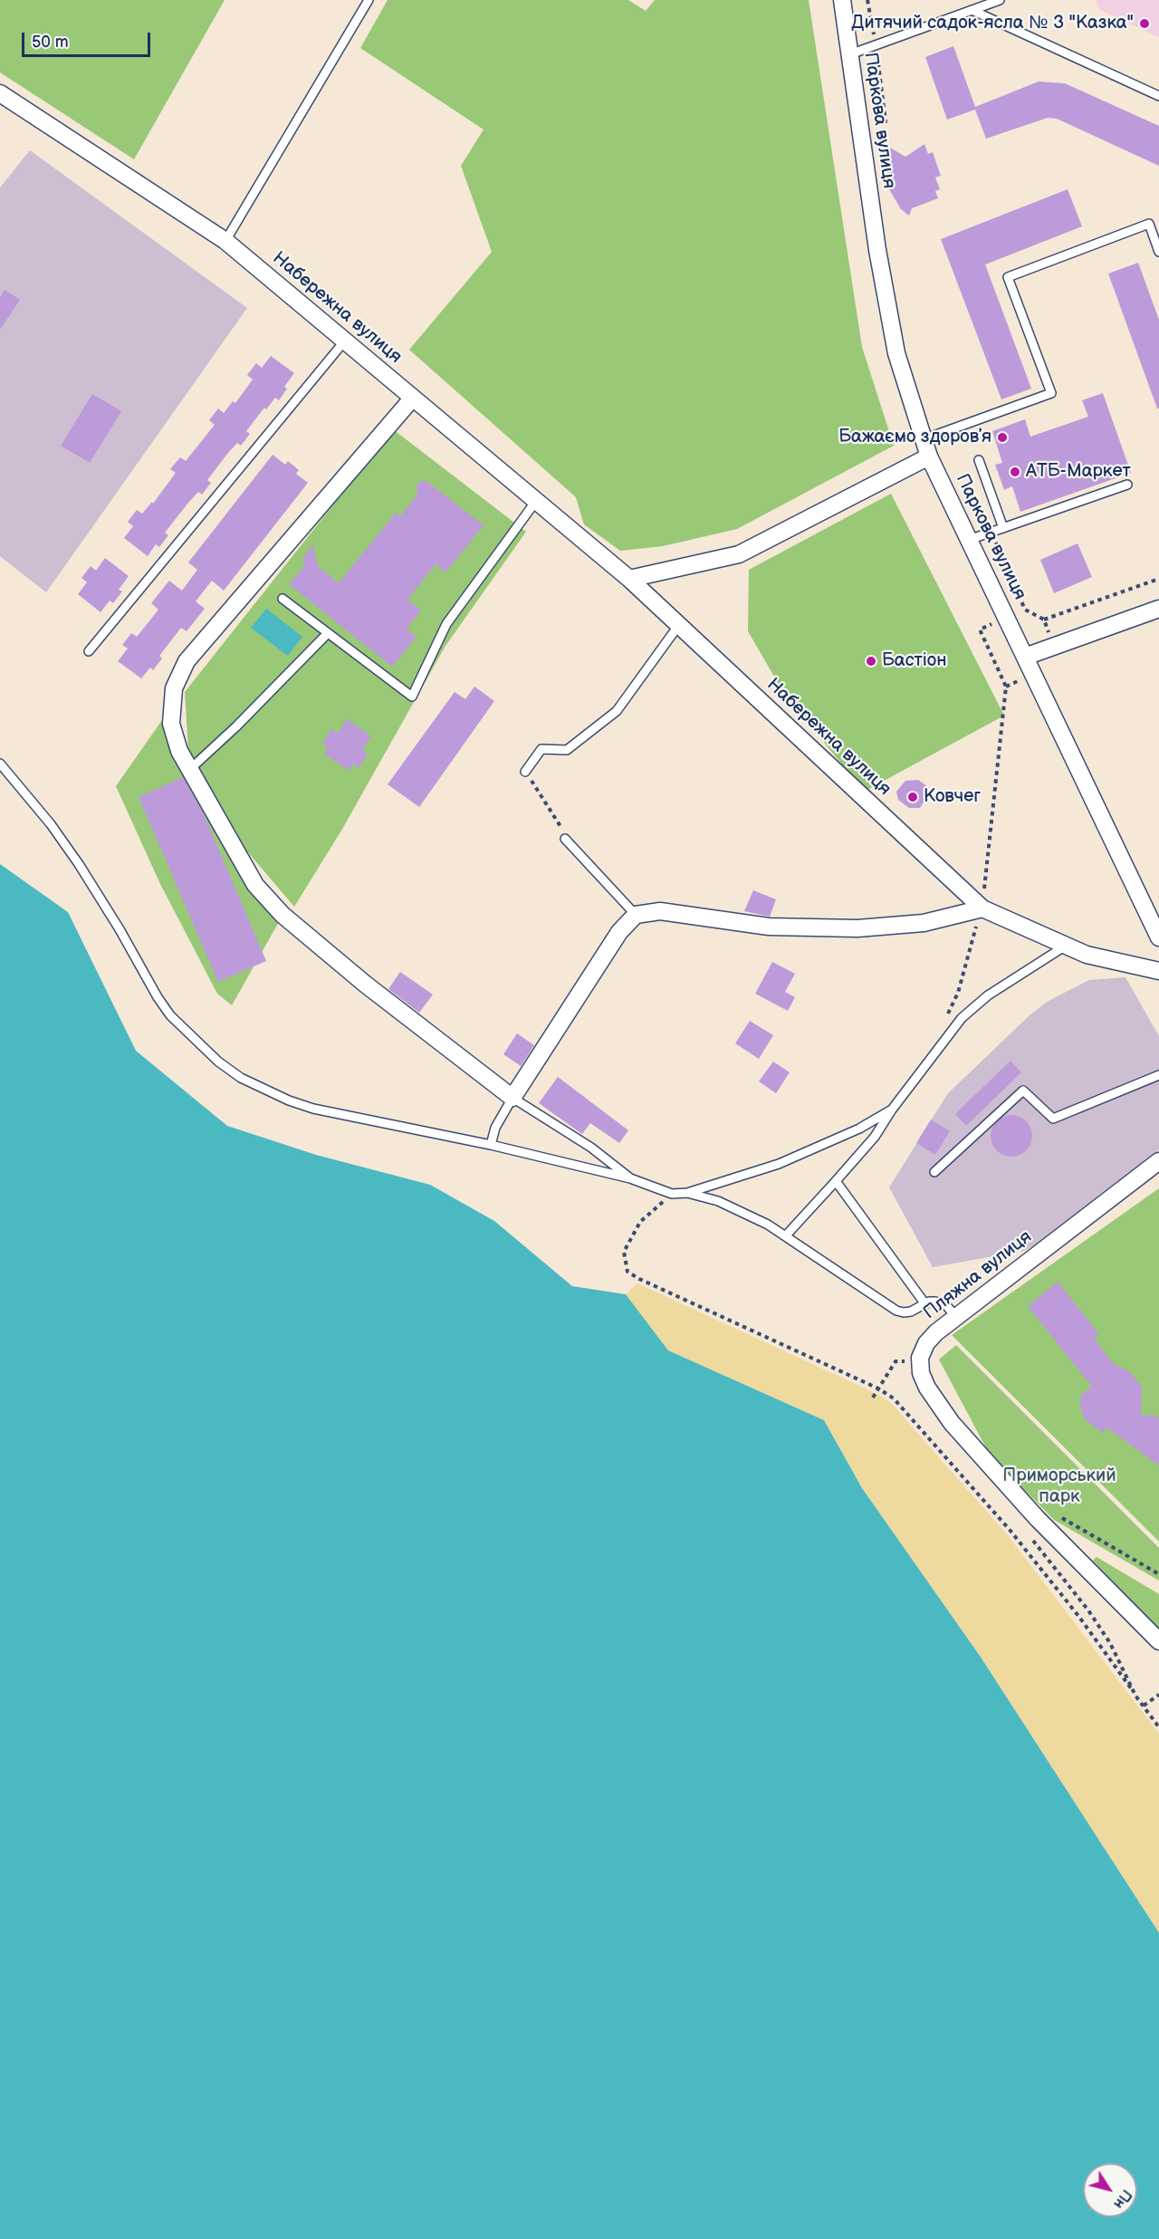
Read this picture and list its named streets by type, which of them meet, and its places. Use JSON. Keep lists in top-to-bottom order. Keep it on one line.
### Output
{"streets":{"street":["Паркова вулиця","Набережна вулиця","Пляжна вулиця"]},"parks":["Приморський парк"],"places":["Дитячий садок-ясла № 3 \"Казка\"","Бажаємо здоровʼя","АТБ-Маркет","Бастіон","Ковчег"],"scale_bar":"50 m","north":"bottom right"}
